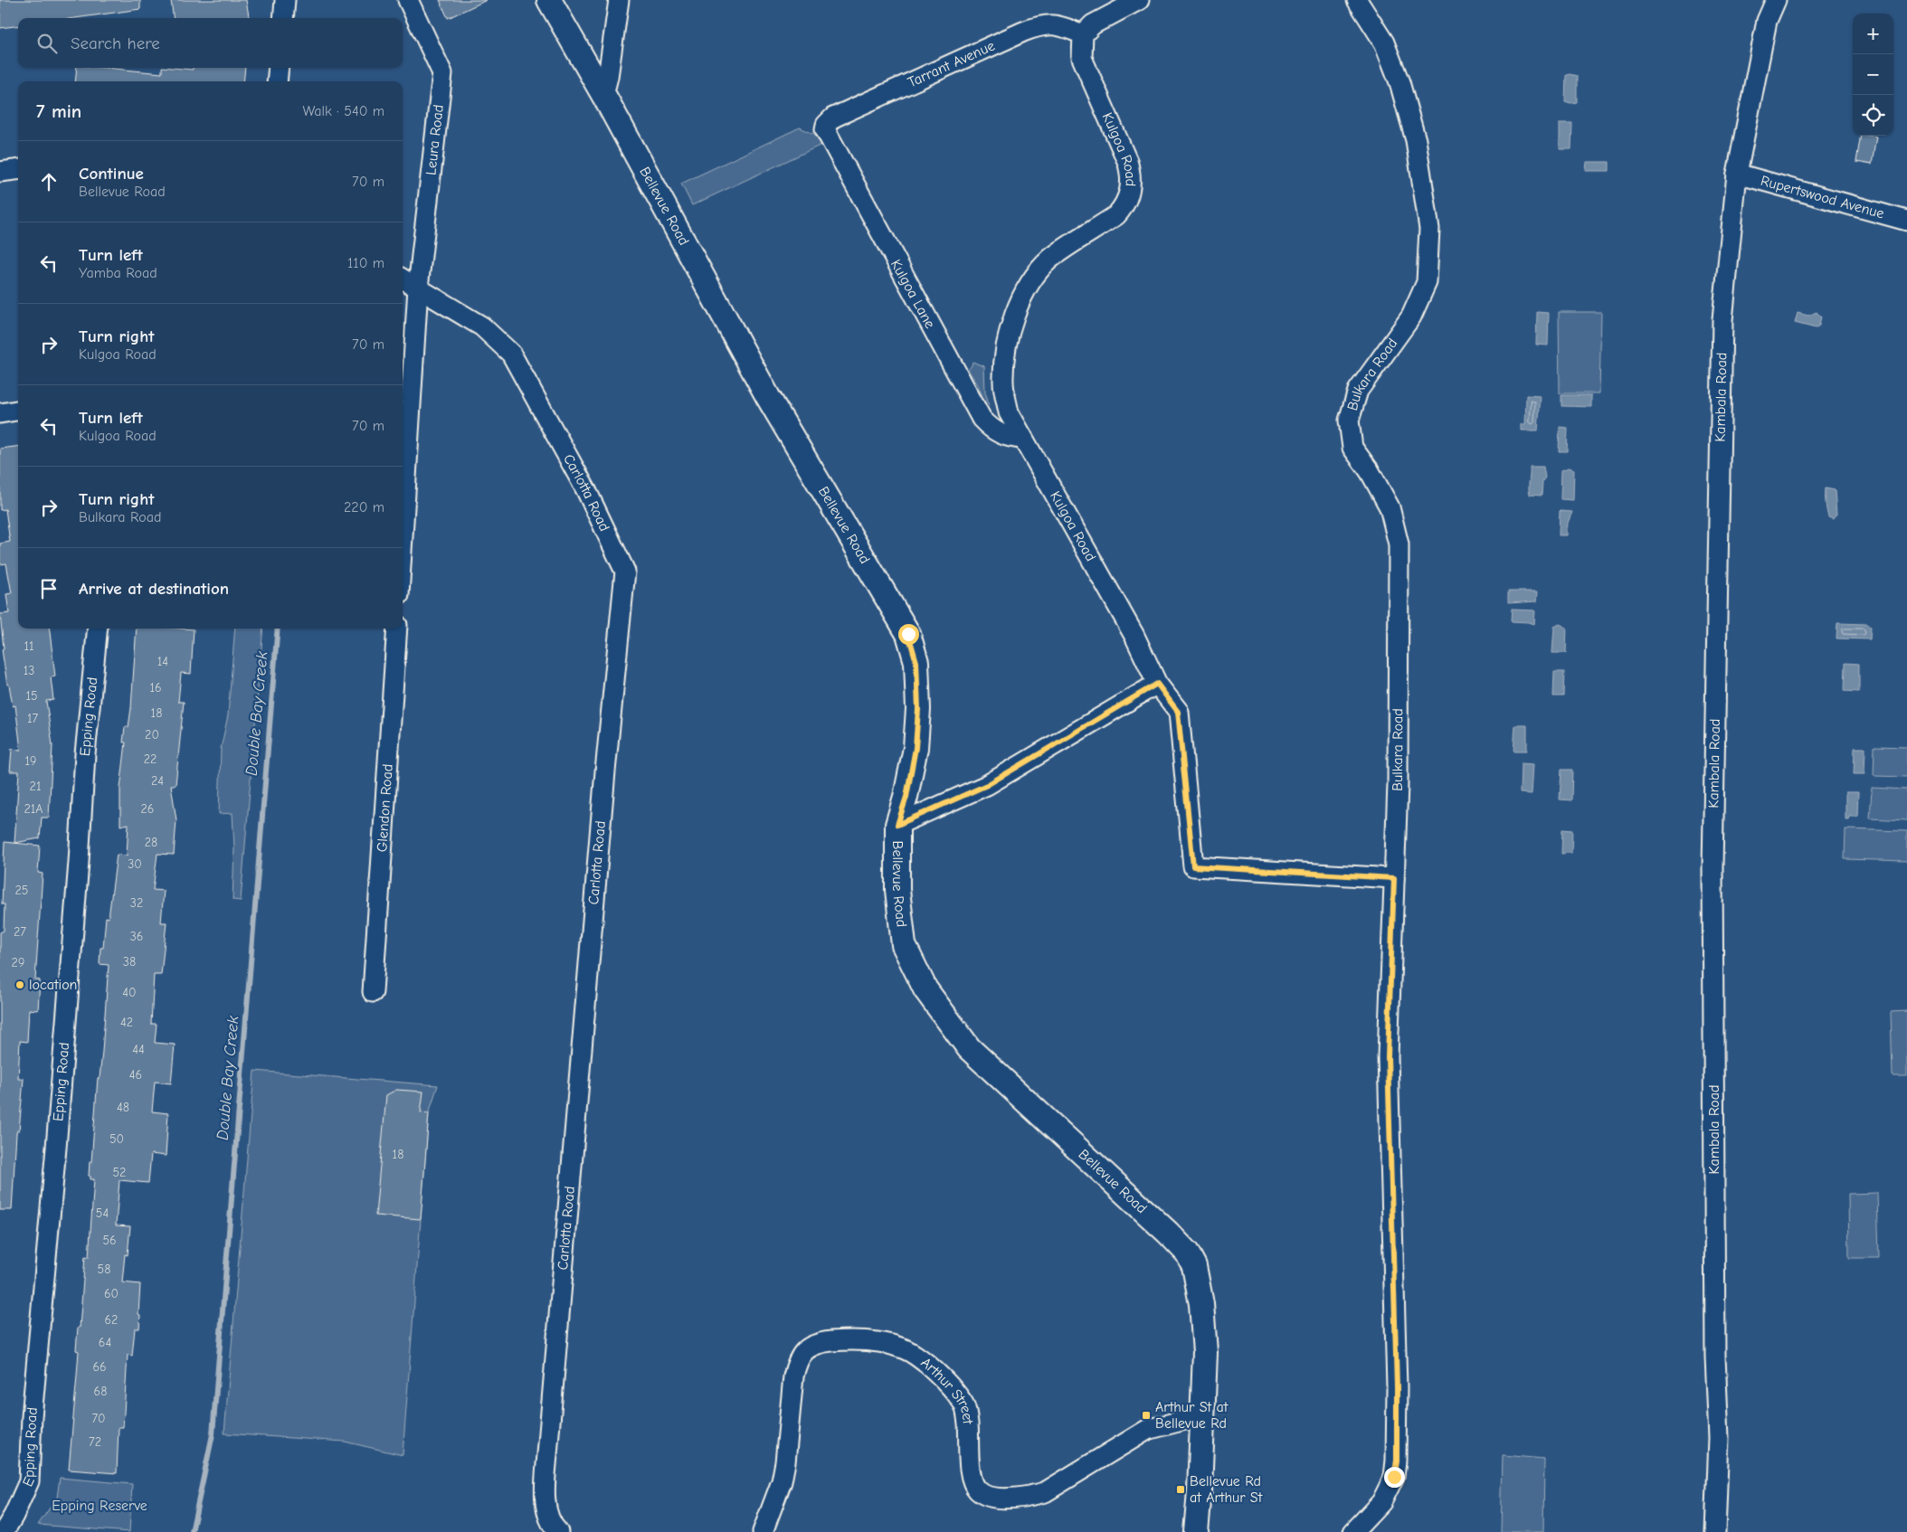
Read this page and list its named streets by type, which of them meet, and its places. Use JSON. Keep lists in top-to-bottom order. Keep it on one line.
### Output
{"streets":{"street":["Tarrant Avenue","Leura Road","Kulgoa Road","Rupertswood Avenue","Bellevue Road","Kulgoa Lane","Bulkara Road","Kambala Road","Carlotta Road","Epping Road","Glendon Road","Arthur Street"]},"crossings":[["Tarrant Avenue","Kulgoa Road"],["Tarrant Avenue","Kulgoa Lane"],["Leura Road","Carlotta Road"],["Kulgoa Road","Kulgoa Lane"],["Kulgoa Road","Bulkara Road"],["Rupertswood Avenue","Kambala Road"],["Bellevue Road","Arthur Street"]],"water":["Double Bay Creek"],"parks":["Epping Reserve"],"places":{"other":["location"],"transit":["Arthur St at Bellevue Rd","Bellevue Rd at Arthur St"]},"house_numbers":["11","14","13","16","15","18","17","20","22","19","24","21","21A","26","28","30","25","32","27","36","38","29","40","42","44","46","48","50","18","52","54","56","58","60","62","64","66","68","70","72"],"page":{"map_buttons":["+","−"],"search":"Search here","heading":["7 min","Walk · 540 m"],"list":[["Continue","Bellevue Road","70 m"],["Turn left","Yamba Road","110 m"],["Turn right","Kulgoa Road","70 m"],["Turn left","Kulgoa Road","70 m"],["Turn right","Bulkara Road","220 m"],"Arrive at destination"]}}
